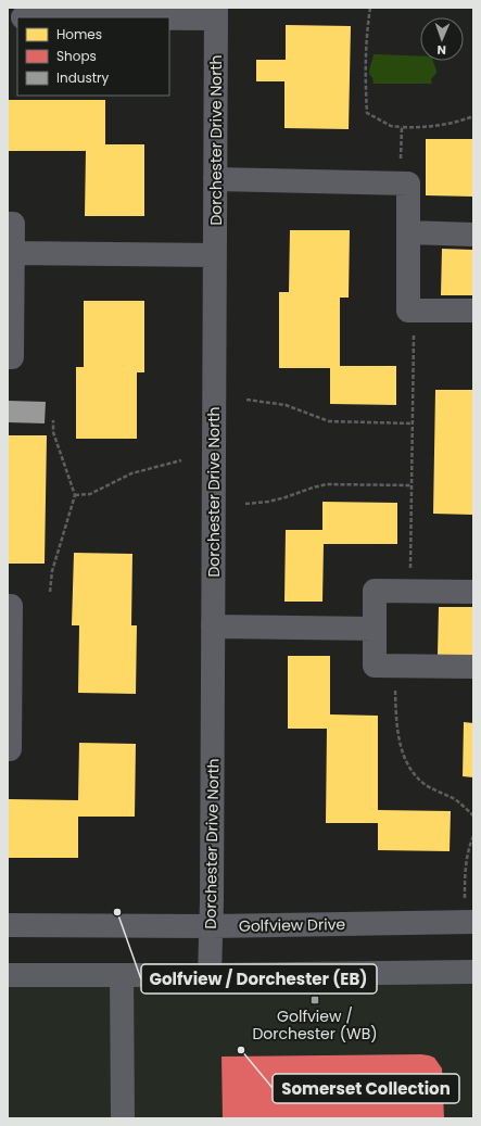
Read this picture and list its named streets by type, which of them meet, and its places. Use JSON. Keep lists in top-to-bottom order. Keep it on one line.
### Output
{"streets":{"street":["Dorchester Drive North","Golfview Drive"]},"crossings":[["Dorchester Drive North","Golfview Drive"]],"places":{"other":["Golfview / Dorchester (EB)","Somerset Collection"],"transit":["Golfview / Dorchester (WB)"]},"legend":["Homes","Shops","Industry"],"north":"bottom"}
